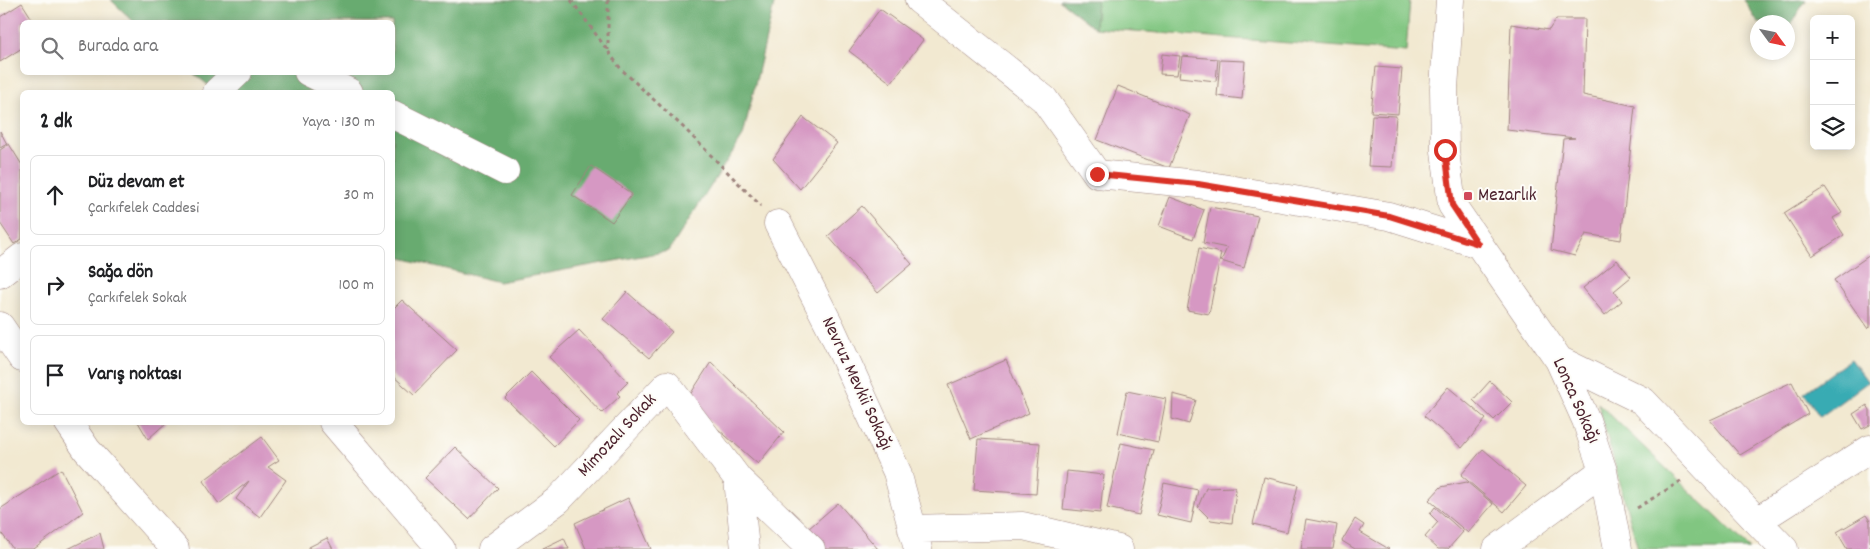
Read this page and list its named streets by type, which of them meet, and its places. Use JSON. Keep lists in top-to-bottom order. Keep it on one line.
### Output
{"streets":{"street":["Nevruz Mevkii Sokağı","Lonca Sokağı","Mimozalı Sokak"]},"places":{"transit":["Mezarlık"]},"north":"bottom right","page":{"map_buttons":["+","−"],"search":"Burada ara","heading":["2 dk","Yaya · 130 m"],"list":[["Düz devam et","Çarkıfelek Caddesi","30 m"],["Sağa dön","Çarkıfelek Sokak","100 m"],"Varış noktası"]}}
